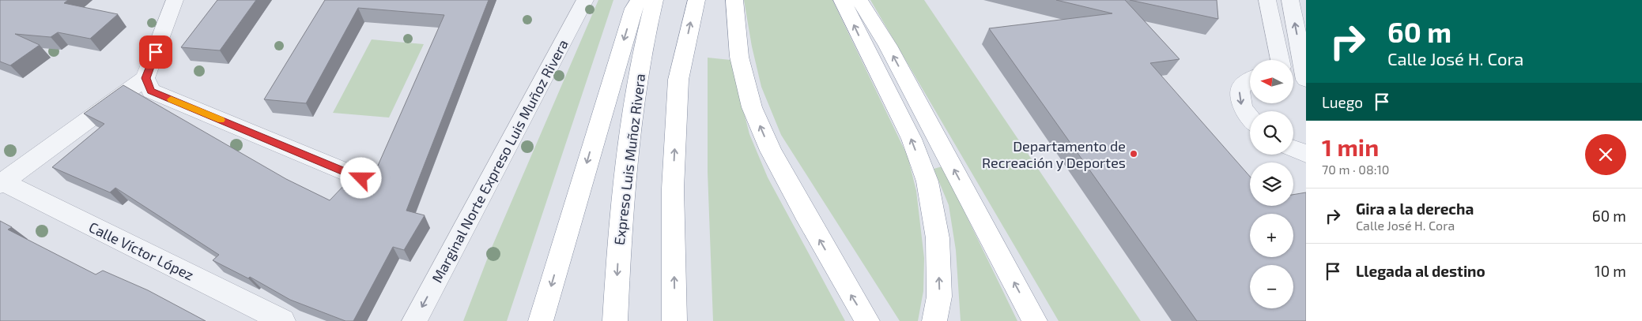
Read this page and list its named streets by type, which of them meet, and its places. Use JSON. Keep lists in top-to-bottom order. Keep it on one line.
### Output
{"streets":{"highway":["Expreso Luis Muñoz Rivera"],"street":["Marginal Norte Expreso Luis Muñoz Rivera","Calle Víctor López"]},"one_way":["Marginal Norte Expreso Luis Muñoz Rivera"],"places":["Departamento de Recreación y Deportes"],"north":"left","page":{"turn":["60 m","Calle José H. Cora"],"map_buttons":["+","−"],"then":"Luego","heading":["1 min","70 m · 08:10"],"list":[{"name":"Gira a la derecha","note":"Calle José H. Cora","value":"60 m"},{"name":"Llegada al destino","value":"10 m"}]}}
